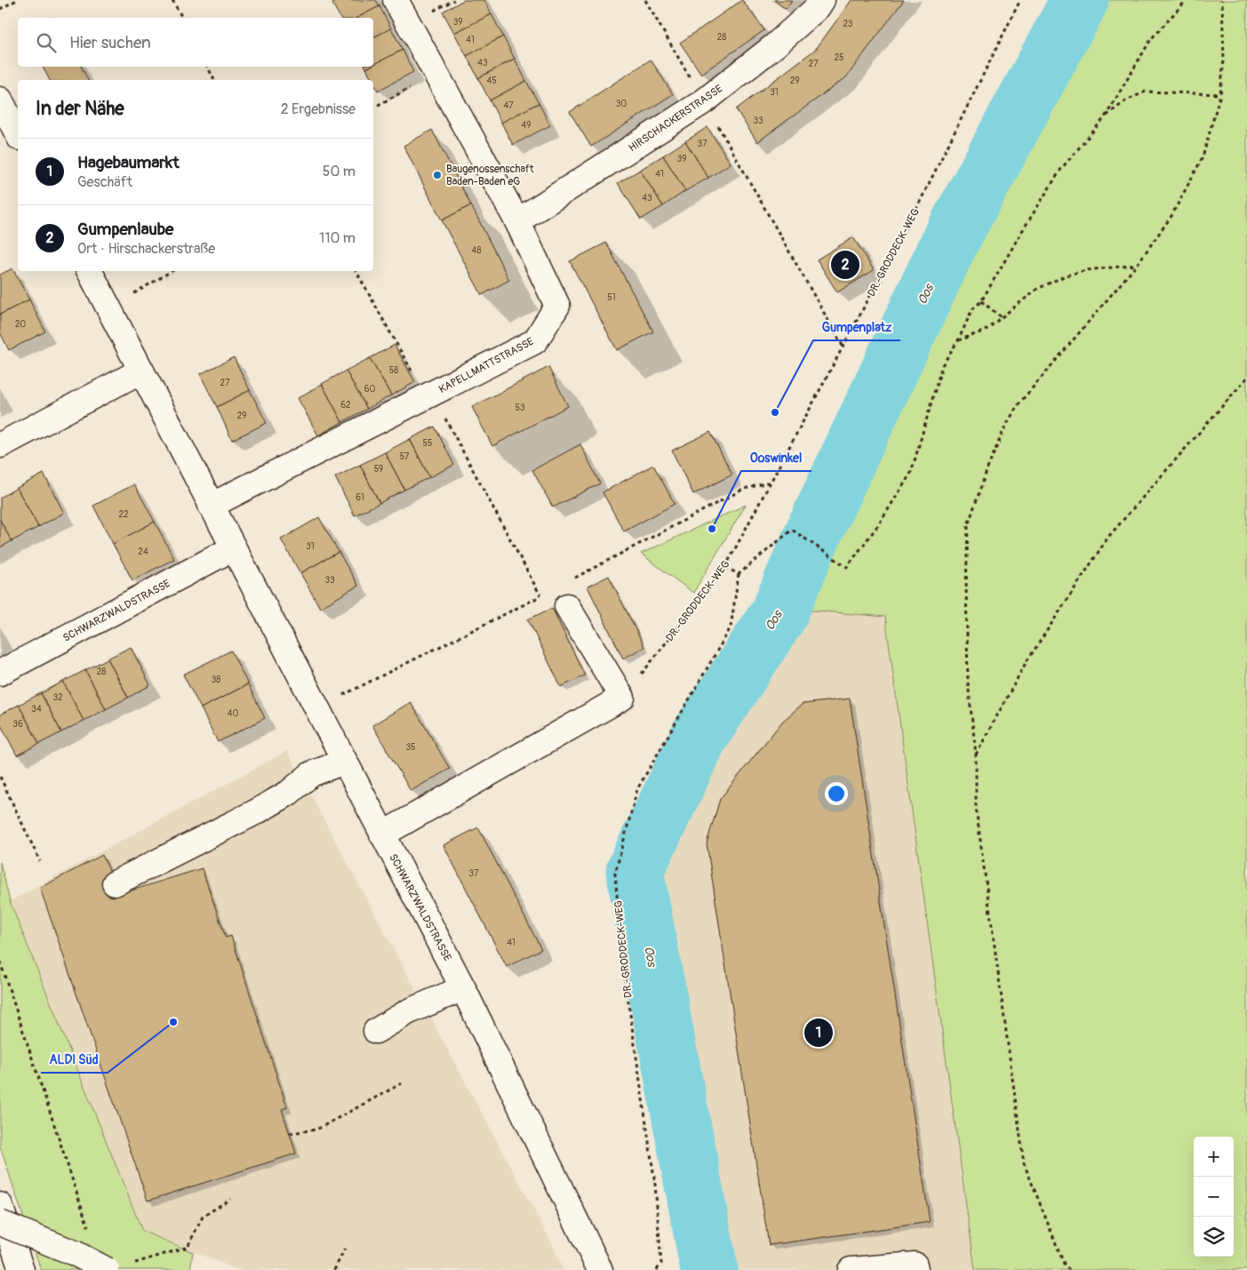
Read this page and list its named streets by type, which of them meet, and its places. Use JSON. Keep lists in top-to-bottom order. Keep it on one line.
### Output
{"streets":{"street":["HIRSCHACKERSTRASSE","KAPELLMATTSTRASSE","SCHWARZWALDSTRASSE"],"path":["DR.-GRODDECK-WEG"]},"crossings":[["HIRSCHACKERSTRASSE","KAPELLMATTSTRASSE"],["KAPELLMATTSTRASSE","SCHWARZWALDSTRASSE"]],"water":["Oos"],"places":["Baugenossenschaft Baden-Baden eG","Gumpenplatz","Ooswinkel","ALDI Süd"],"house_numbers":["39","23","28","41","25","43","27","45","29","31","30","47","33","49","37","39","41","43","48","51","20","58","27","60","62","53","29","55","57","59","61","22","31","24","33","28","38","32","34","40","36","35","37","41"],"page":{"search":"Hier suchen","heading":["In der Nähe","2 Ergebnisse"],"list":[{"mark":"1","name":"Hagebaumarkt","note":"Geschäft","value":"50 m"},{"mark":"2","name":"Gumpenlaube","note":"Ort · Hirschackerstraße","value":"110 m"}],"pins":["2","1"],"map_buttons":["+","−"]}}
